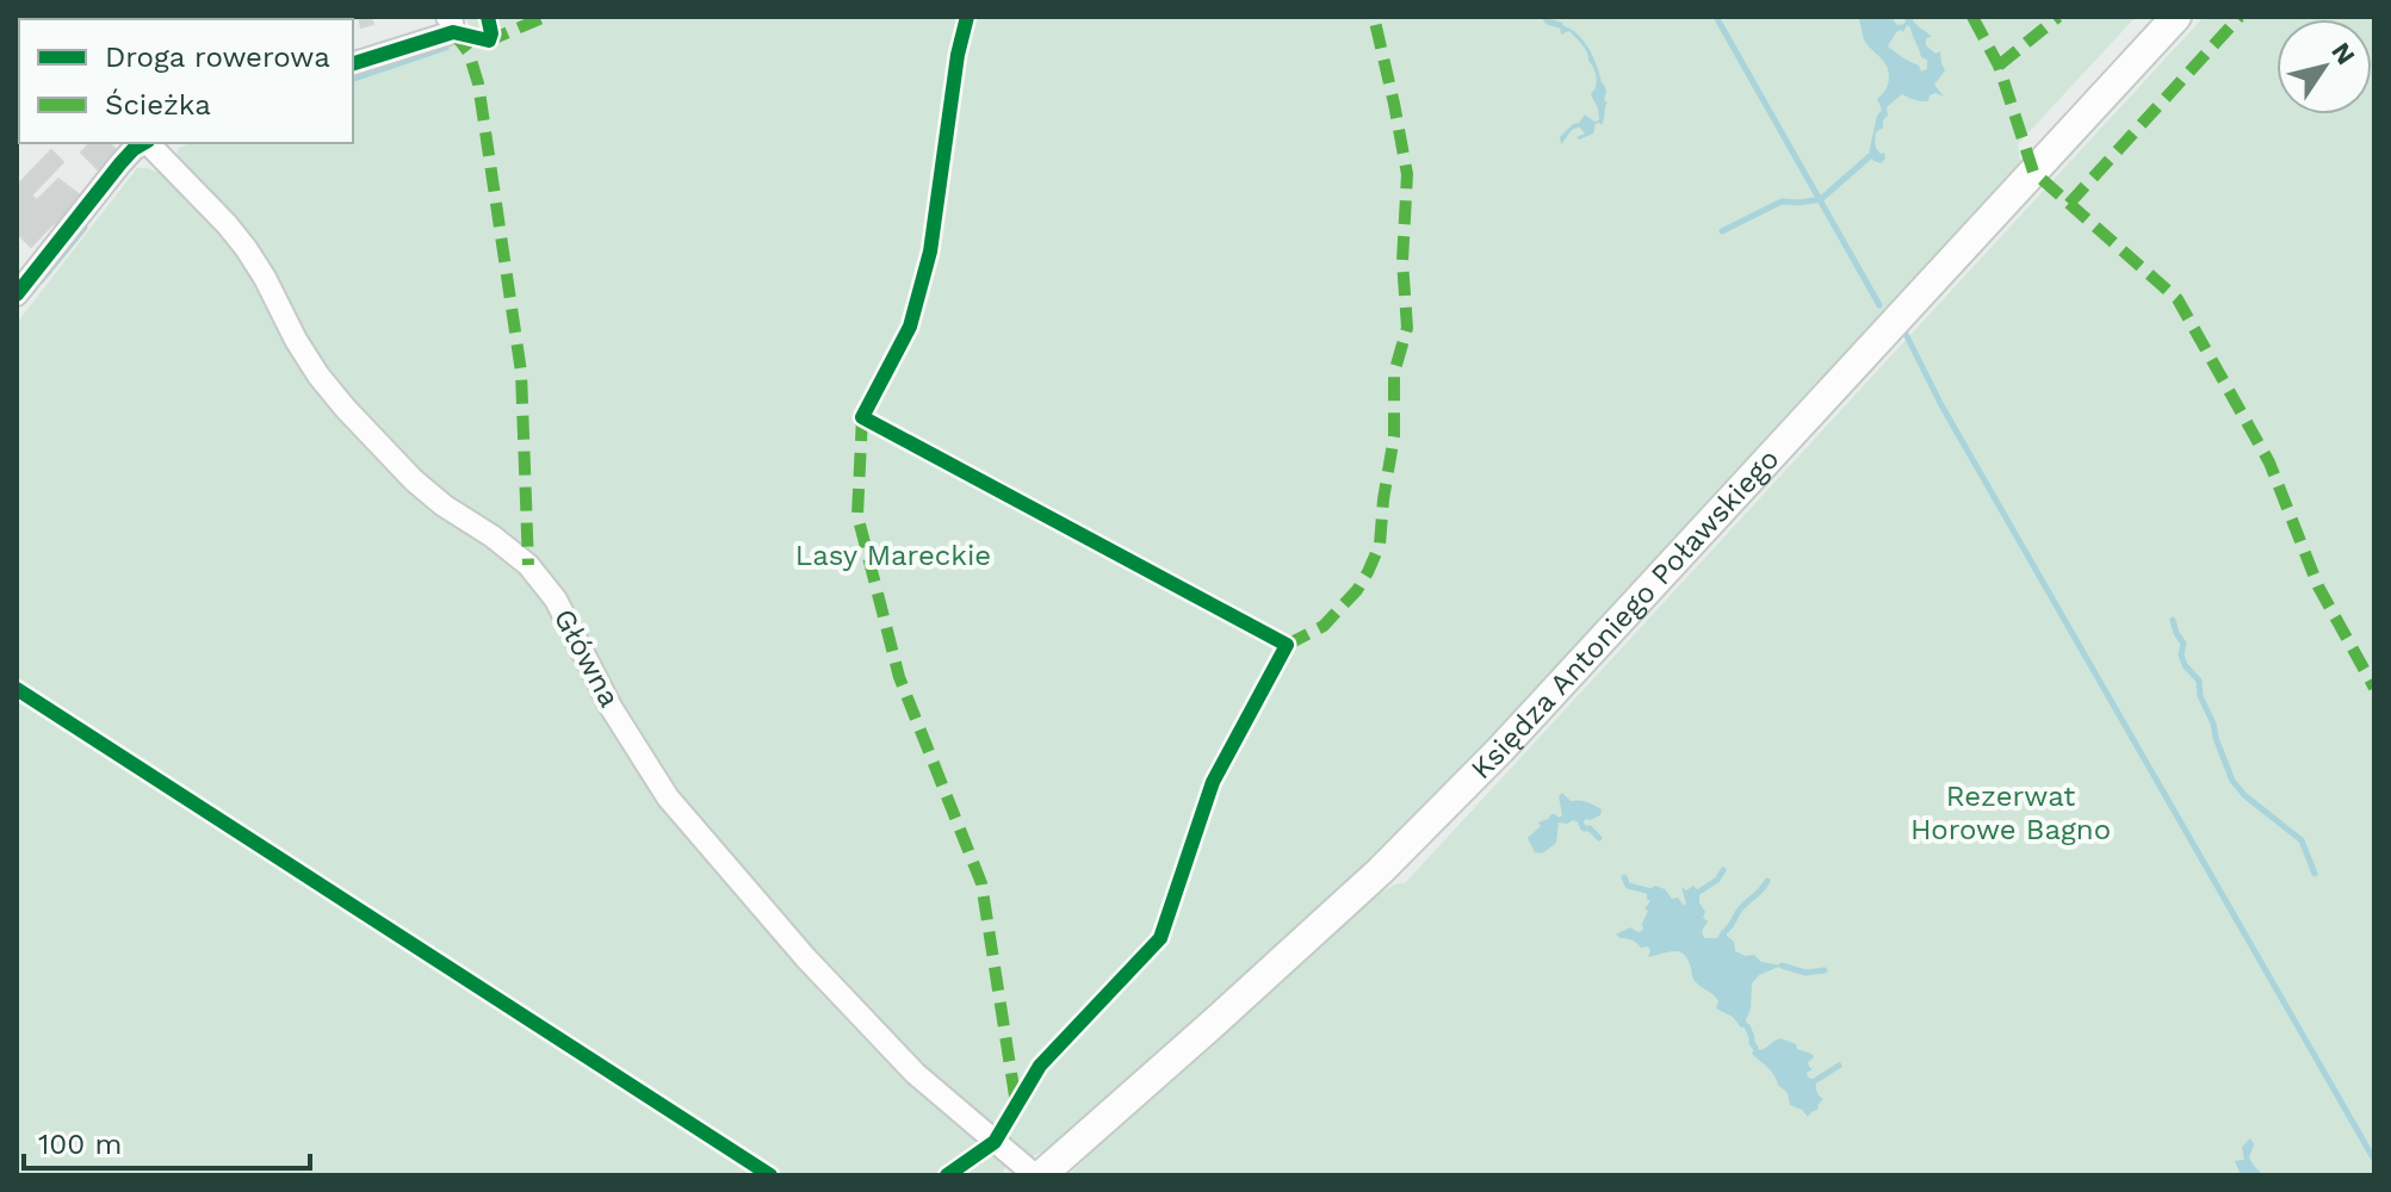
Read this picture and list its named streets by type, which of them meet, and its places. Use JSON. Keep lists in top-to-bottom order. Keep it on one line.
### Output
{"streets":{"main road":["Księdza Antoniego Poławskiego"],"street":["Główna"]},"crossings":[["Księdza Antoniego Poławskiego","Główna"]],"parks":["Lasy Mareckie","Rezerwat Horowe Bagno"],"legend":["Droga rowerowa","Ścieżka"],"scale_bar":"100 m","north":"top right"}
